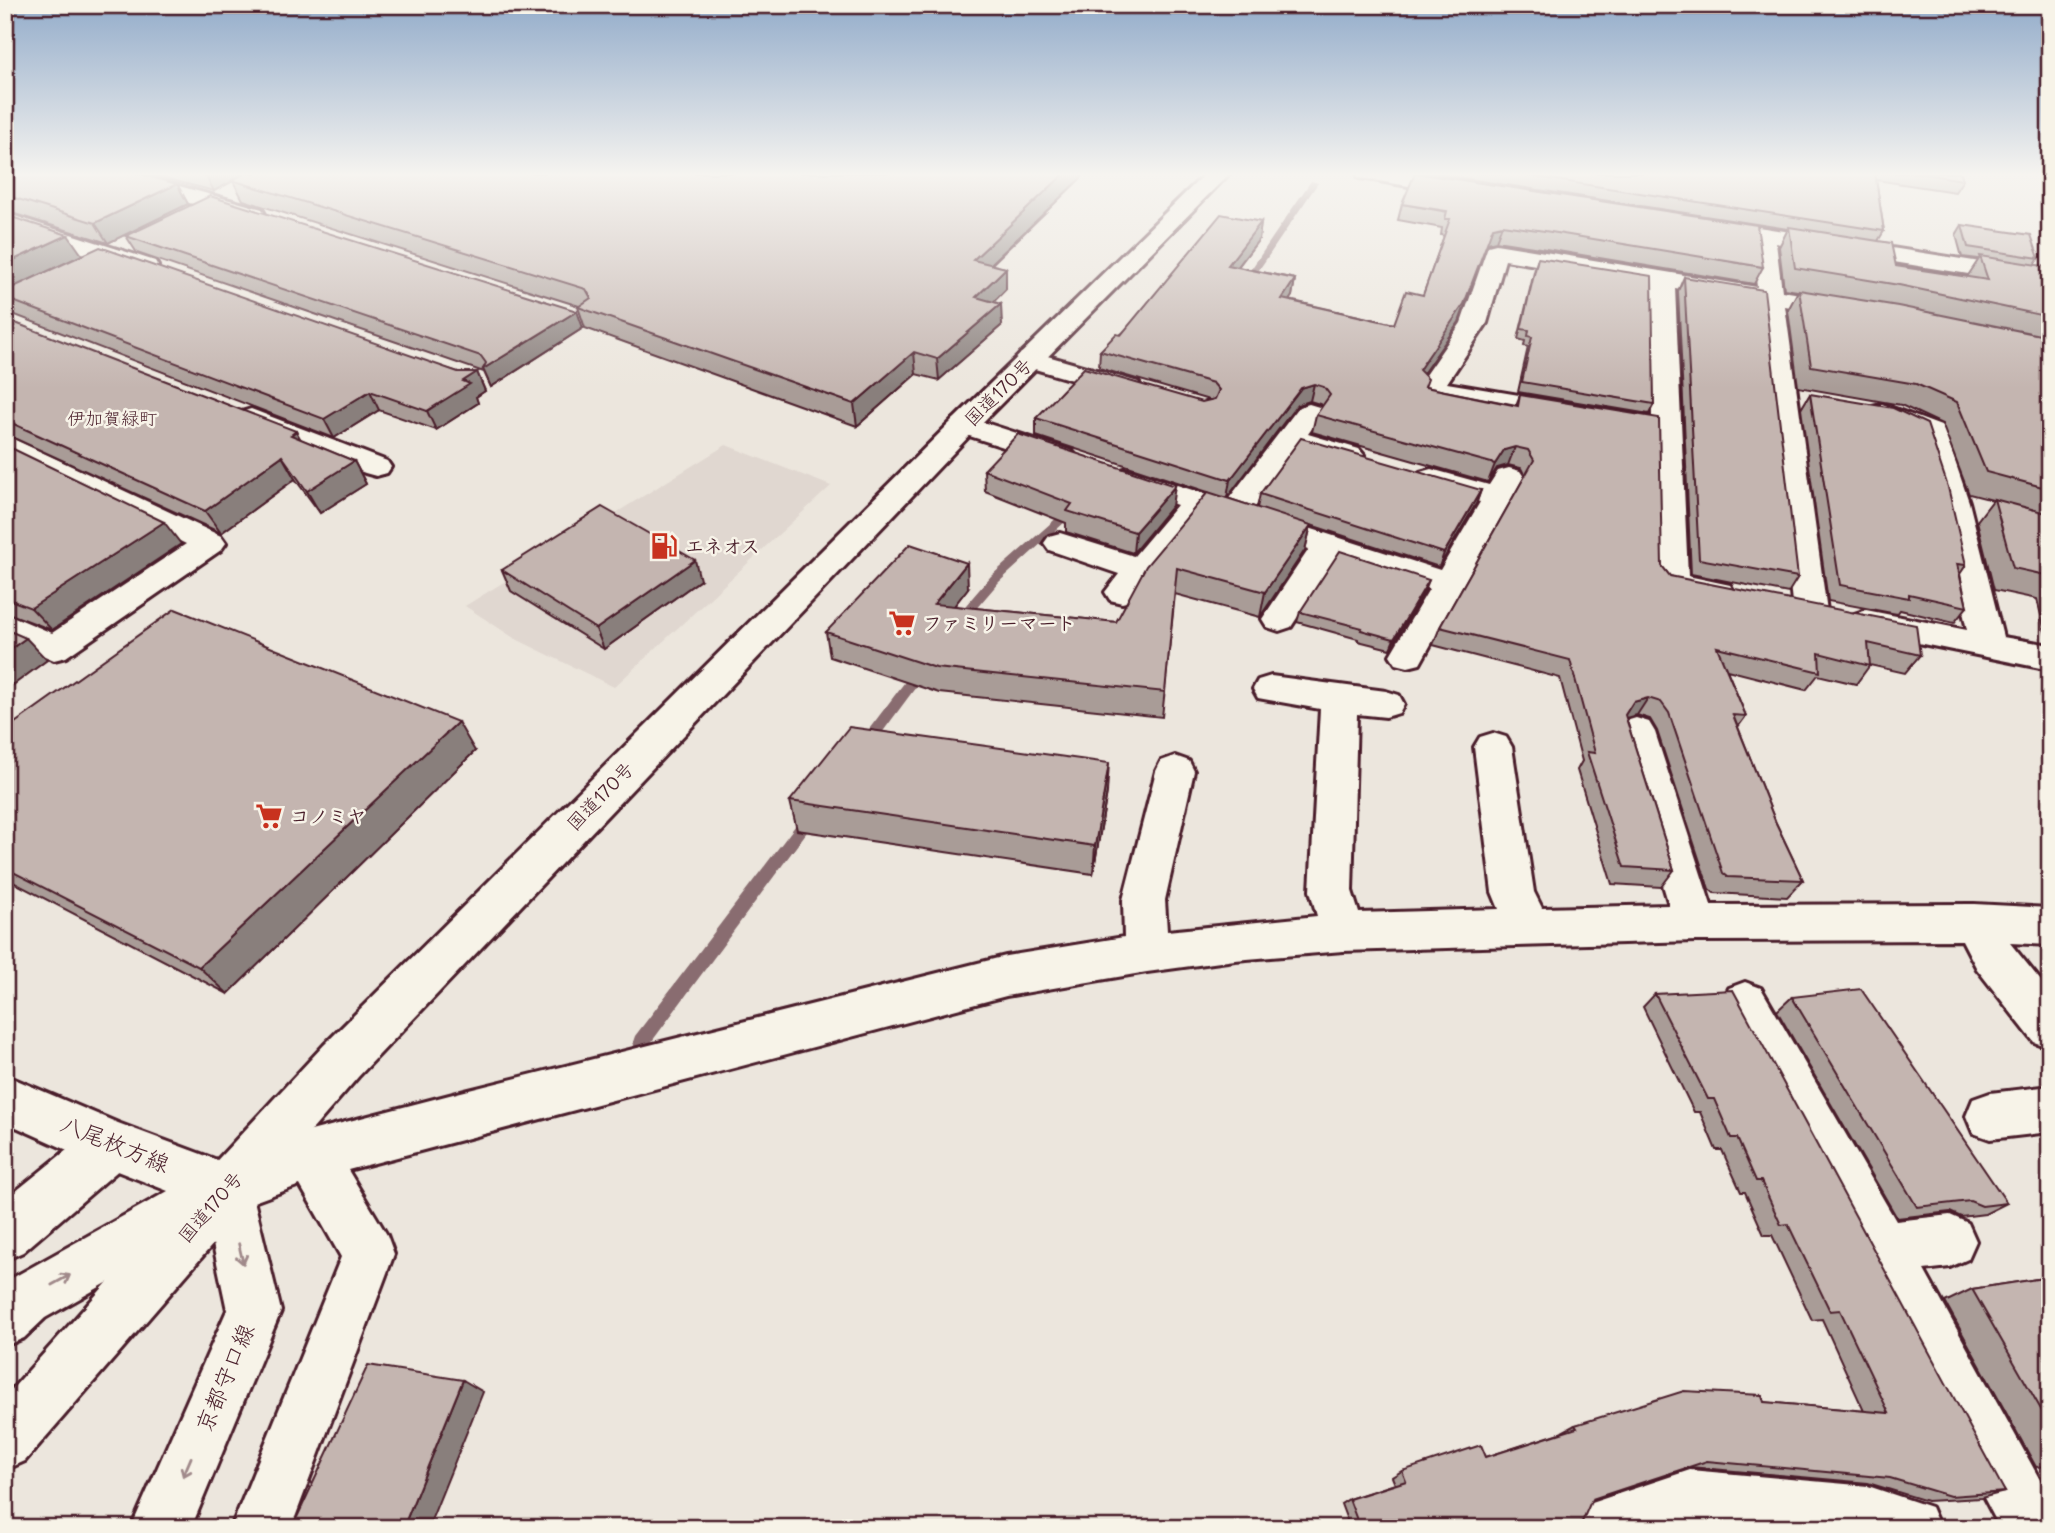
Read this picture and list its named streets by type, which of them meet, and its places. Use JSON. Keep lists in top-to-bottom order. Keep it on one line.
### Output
{"streets":{"main road":["国道170号","八尾枚方線","京都守口線"]},"crossings":[["国道170号","八尾枚方線"],["国道170号","京都守口線"],["八尾枚方線","京都守口線"]],"districts":["伊加賀緑町"],"places":{"fuel station":["エネオス"],"supermarket":["ファミリーマート","コノミヤ"]}}
